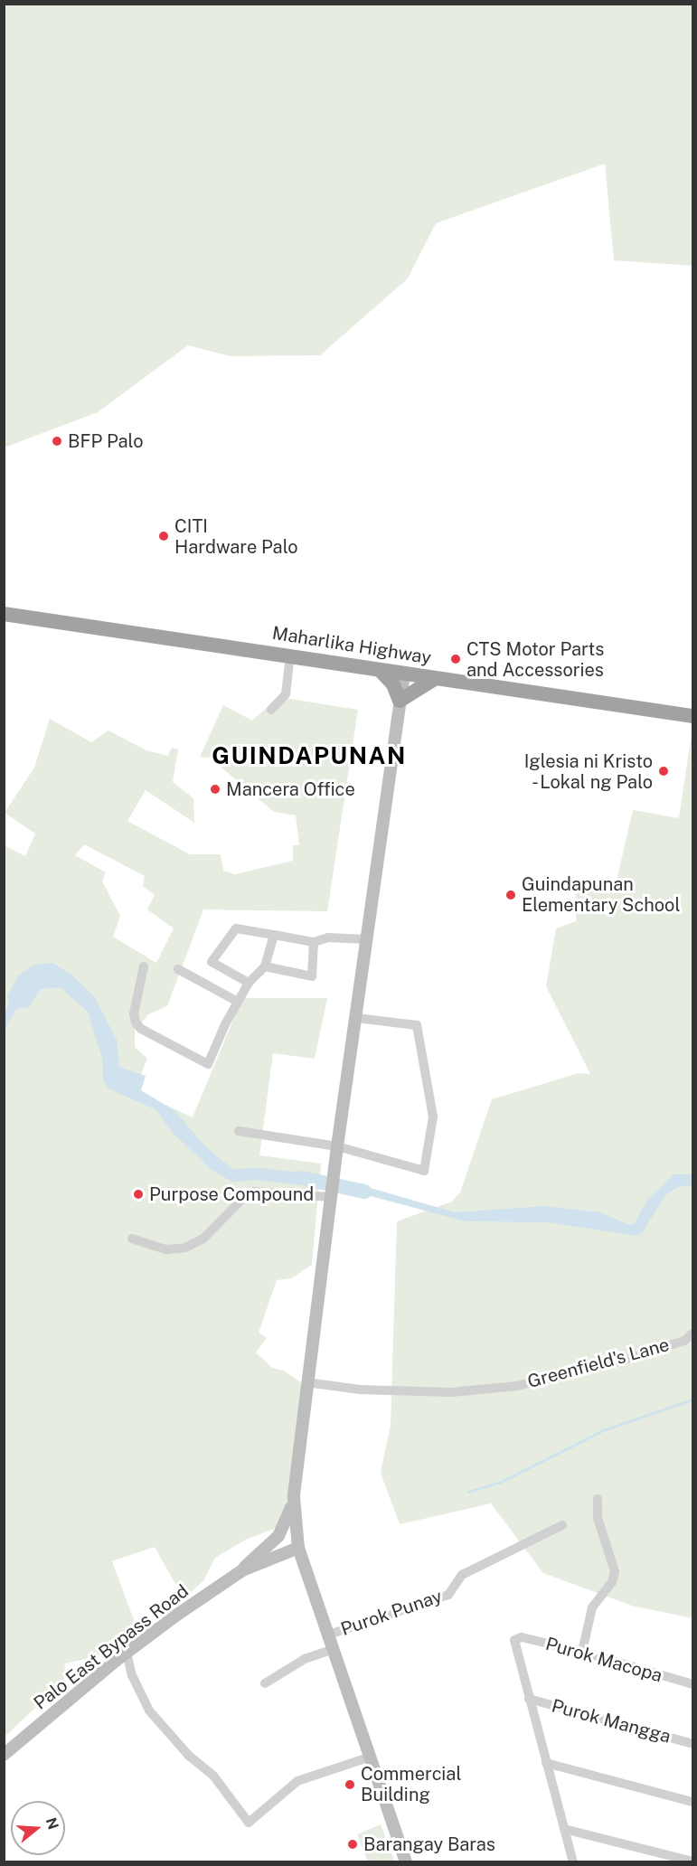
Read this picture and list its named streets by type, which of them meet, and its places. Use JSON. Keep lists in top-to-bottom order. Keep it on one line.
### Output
{"streets":{"highway":["Maharlika Highway"],"main road":["Palo East Bypass Road"],"street":["Greenfield's Lane","Purok Punay","Purok Macopa","Purok Mangga"]},"crossings":[["Purok Macopa","Purok Mangga"]],"districts":["GUINDAPUNAN"],"places":["BFP Palo","CITI Hardware Palo","CTS Motor Parts and Accessories","Iglesia ni Kristo - Lokal ng Palo","Mancera Office","Guindapunan Elementary School","Purpose Compound","Commercial Building","Barangay Baras"],"north":"right"}
